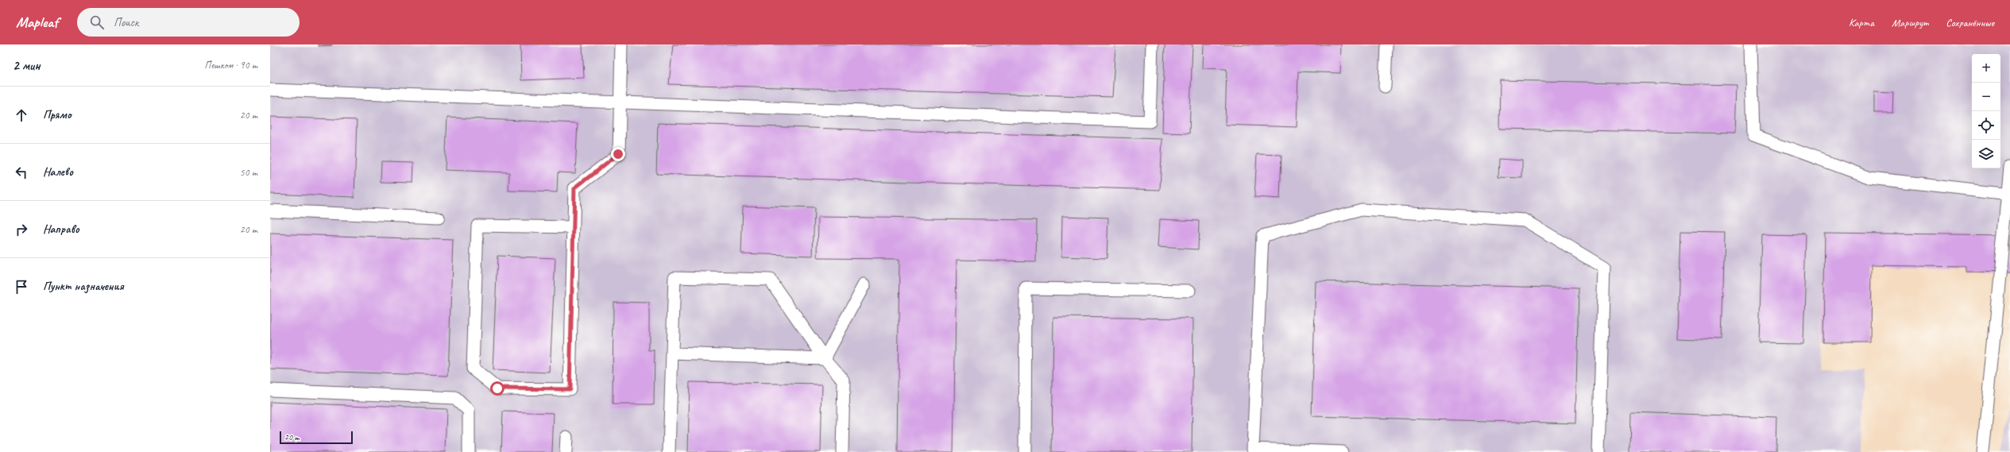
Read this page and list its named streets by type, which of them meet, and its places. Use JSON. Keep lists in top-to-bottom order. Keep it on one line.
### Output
{"scale_bar":"20 m","page":{"header":"Mapleaf","search":"Поиск","nav":["Карта","Маршрут","Сохранённые"],"heading":["2 мин","Пешком · 90 m"],"map_buttons":["+","−"],"list":[["Прямо","20 m"],["Налево","50 m"],["Направо","20 m"],"Пункт назначения"],"scale":"20 m"}}
